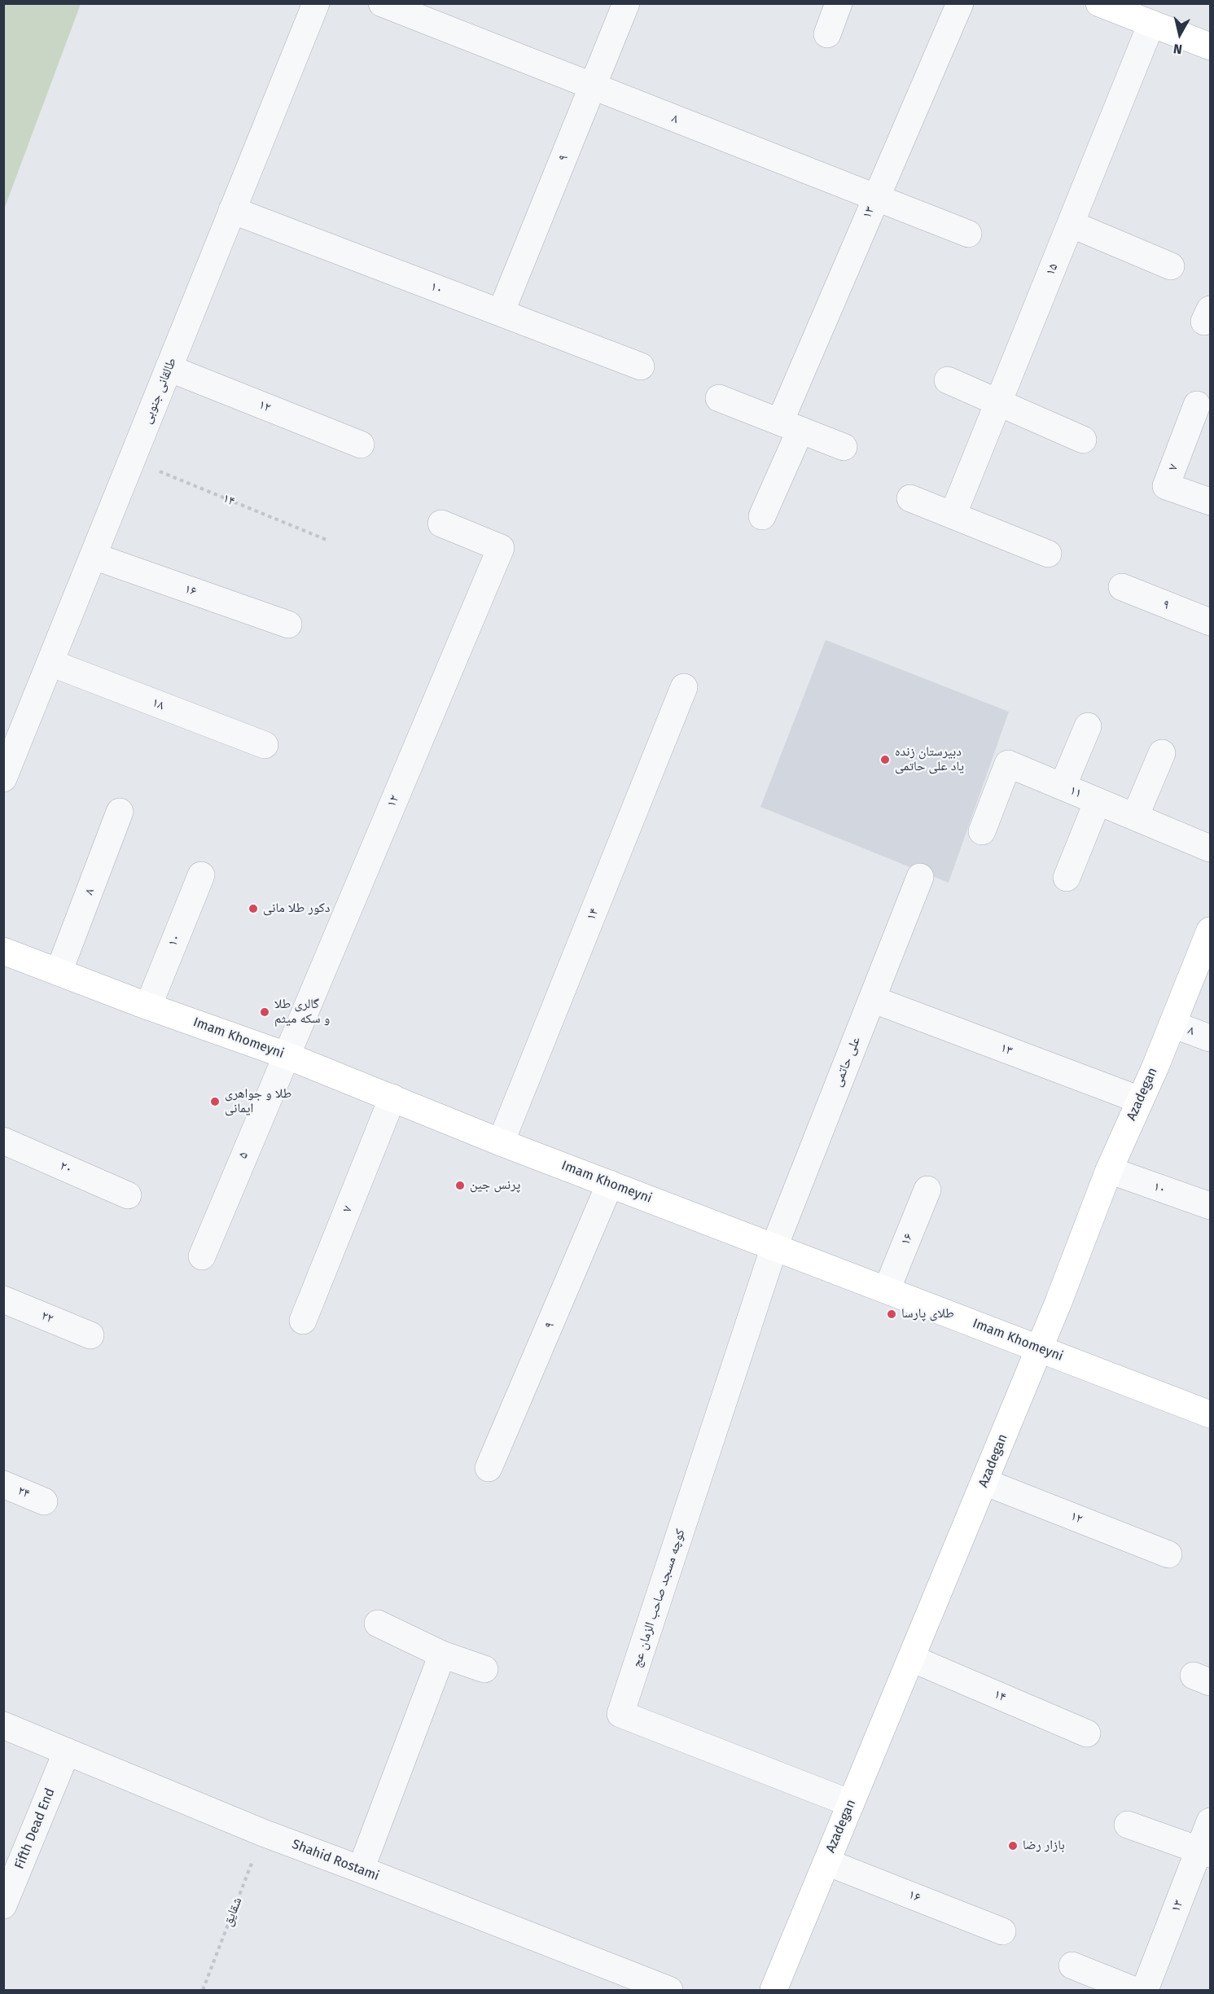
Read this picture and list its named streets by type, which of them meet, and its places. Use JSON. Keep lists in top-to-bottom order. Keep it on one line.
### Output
{"streets":{"main road":["Imam Khomeyni","Azadegan"],"street":["۸","۹","۱۳","۱۵","۱۰","طالقانی جنوبی","۱۲","۷","۱۴","۱۶","۱۸","۱۱","علی حاتمی","۵","۲۰","۲۲","۲۴","کوچه مسجد صاحب الزمان عج","Fifth Dead End","Shahid Rostami"],"path":["شقایق"]},"crossings":[["۸","۹"],["۸","۱۳"],["۸","Imam Khomeyni"],["۸","Azadegan"],["۹","۱۰"],["۹","Imam Khomeyni"],["۱۳","علی حاتمی"],["۱۳","Azadegan"],["۱۰","طالقانی جنوبی"],["۱۰","Imam Khomeyni"],["۱۰","Azadegan"],["طالقانی جنوبی","۱۲"],["طالقانی جنوبی","۱۴"],["طالقانی جنوبی","۱۶"],["طالقانی جنوبی","۱۸"],["۱۲","Imam Khomeyni"],["۱۲","Azadegan"],["۱۲","۵"],["۷","Imam Khomeyni"],["۱۴","Imam Khomeyni"],["۱۴","Azadegan"],["۱۶","Imam Khomeyni"],["۱۶","Azadegan"],["Imam Khomeyni","علی حاتمی"],["Imam Khomeyni","Azadegan"],["Imam Khomeyni","۵"],["Imam Khomeyni","کوچه مسجد صاحب الزمان عج"],["علی حاتمی","کوچه مسجد صاحب الزمان عج"],["Azadegan","کوچه مسجد صاحب الزمان عج"],["Fifth Dead End","Shahid Rostami"],["Shahid Rostami","شقایق"]],"places":["دبیرستان زنده یاد علی حاتمی","دکور طلا مانی","گالری طلا و سکه میثم","طلا و جواهری ایمانی","پرنس جین","طلای پارسا","بازار رضا"],"north":"bottom"}
